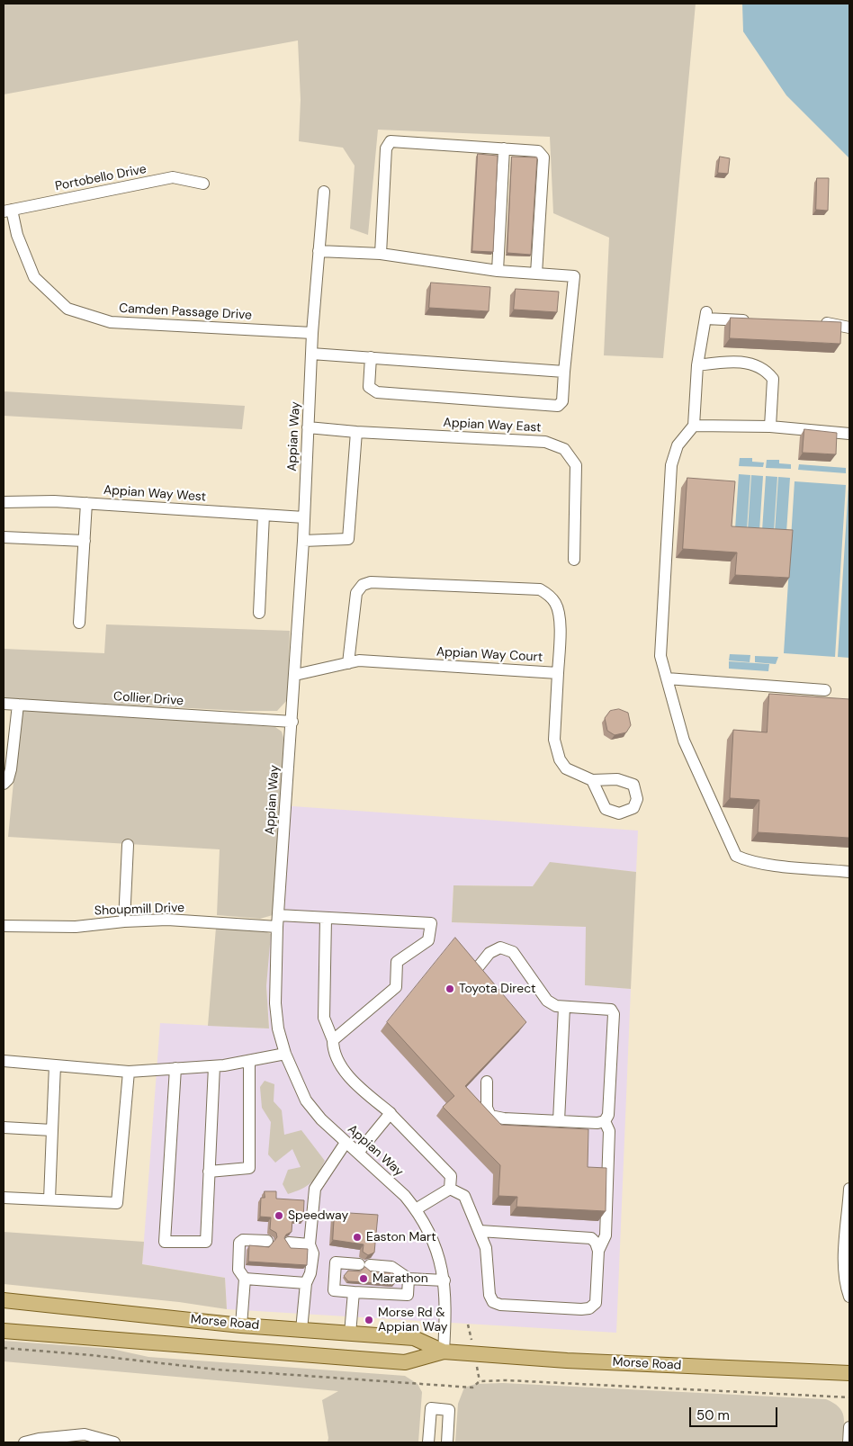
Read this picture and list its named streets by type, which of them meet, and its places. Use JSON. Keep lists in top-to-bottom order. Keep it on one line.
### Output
{"streets":{"main road":["Morse Road"],"street":["Portobello Drive","Camden Passage Drive","Appian Way East","Appian Way","Appian Way West","Appian Way Court","Collier Drive","Shoupmill Drive"]},"crossings":[["Portobello Drive","Camden Passage Drive"],["Camden Passage Drive","Appian Way"],["Appian Way East","Appian Way"],["Appian Way","Appian Way West"],["Appian Way","Appian Way Court"],["Appian Way","Collier Drive"],["Appian Way","Shoupmill Drive"],["Appian Way","Morse Road"]],"places":["Toyota Direct","Speedway","Easton Mart","Marathon","Morse Rd & Appian Way"],"scale_bar":"50 m"}
